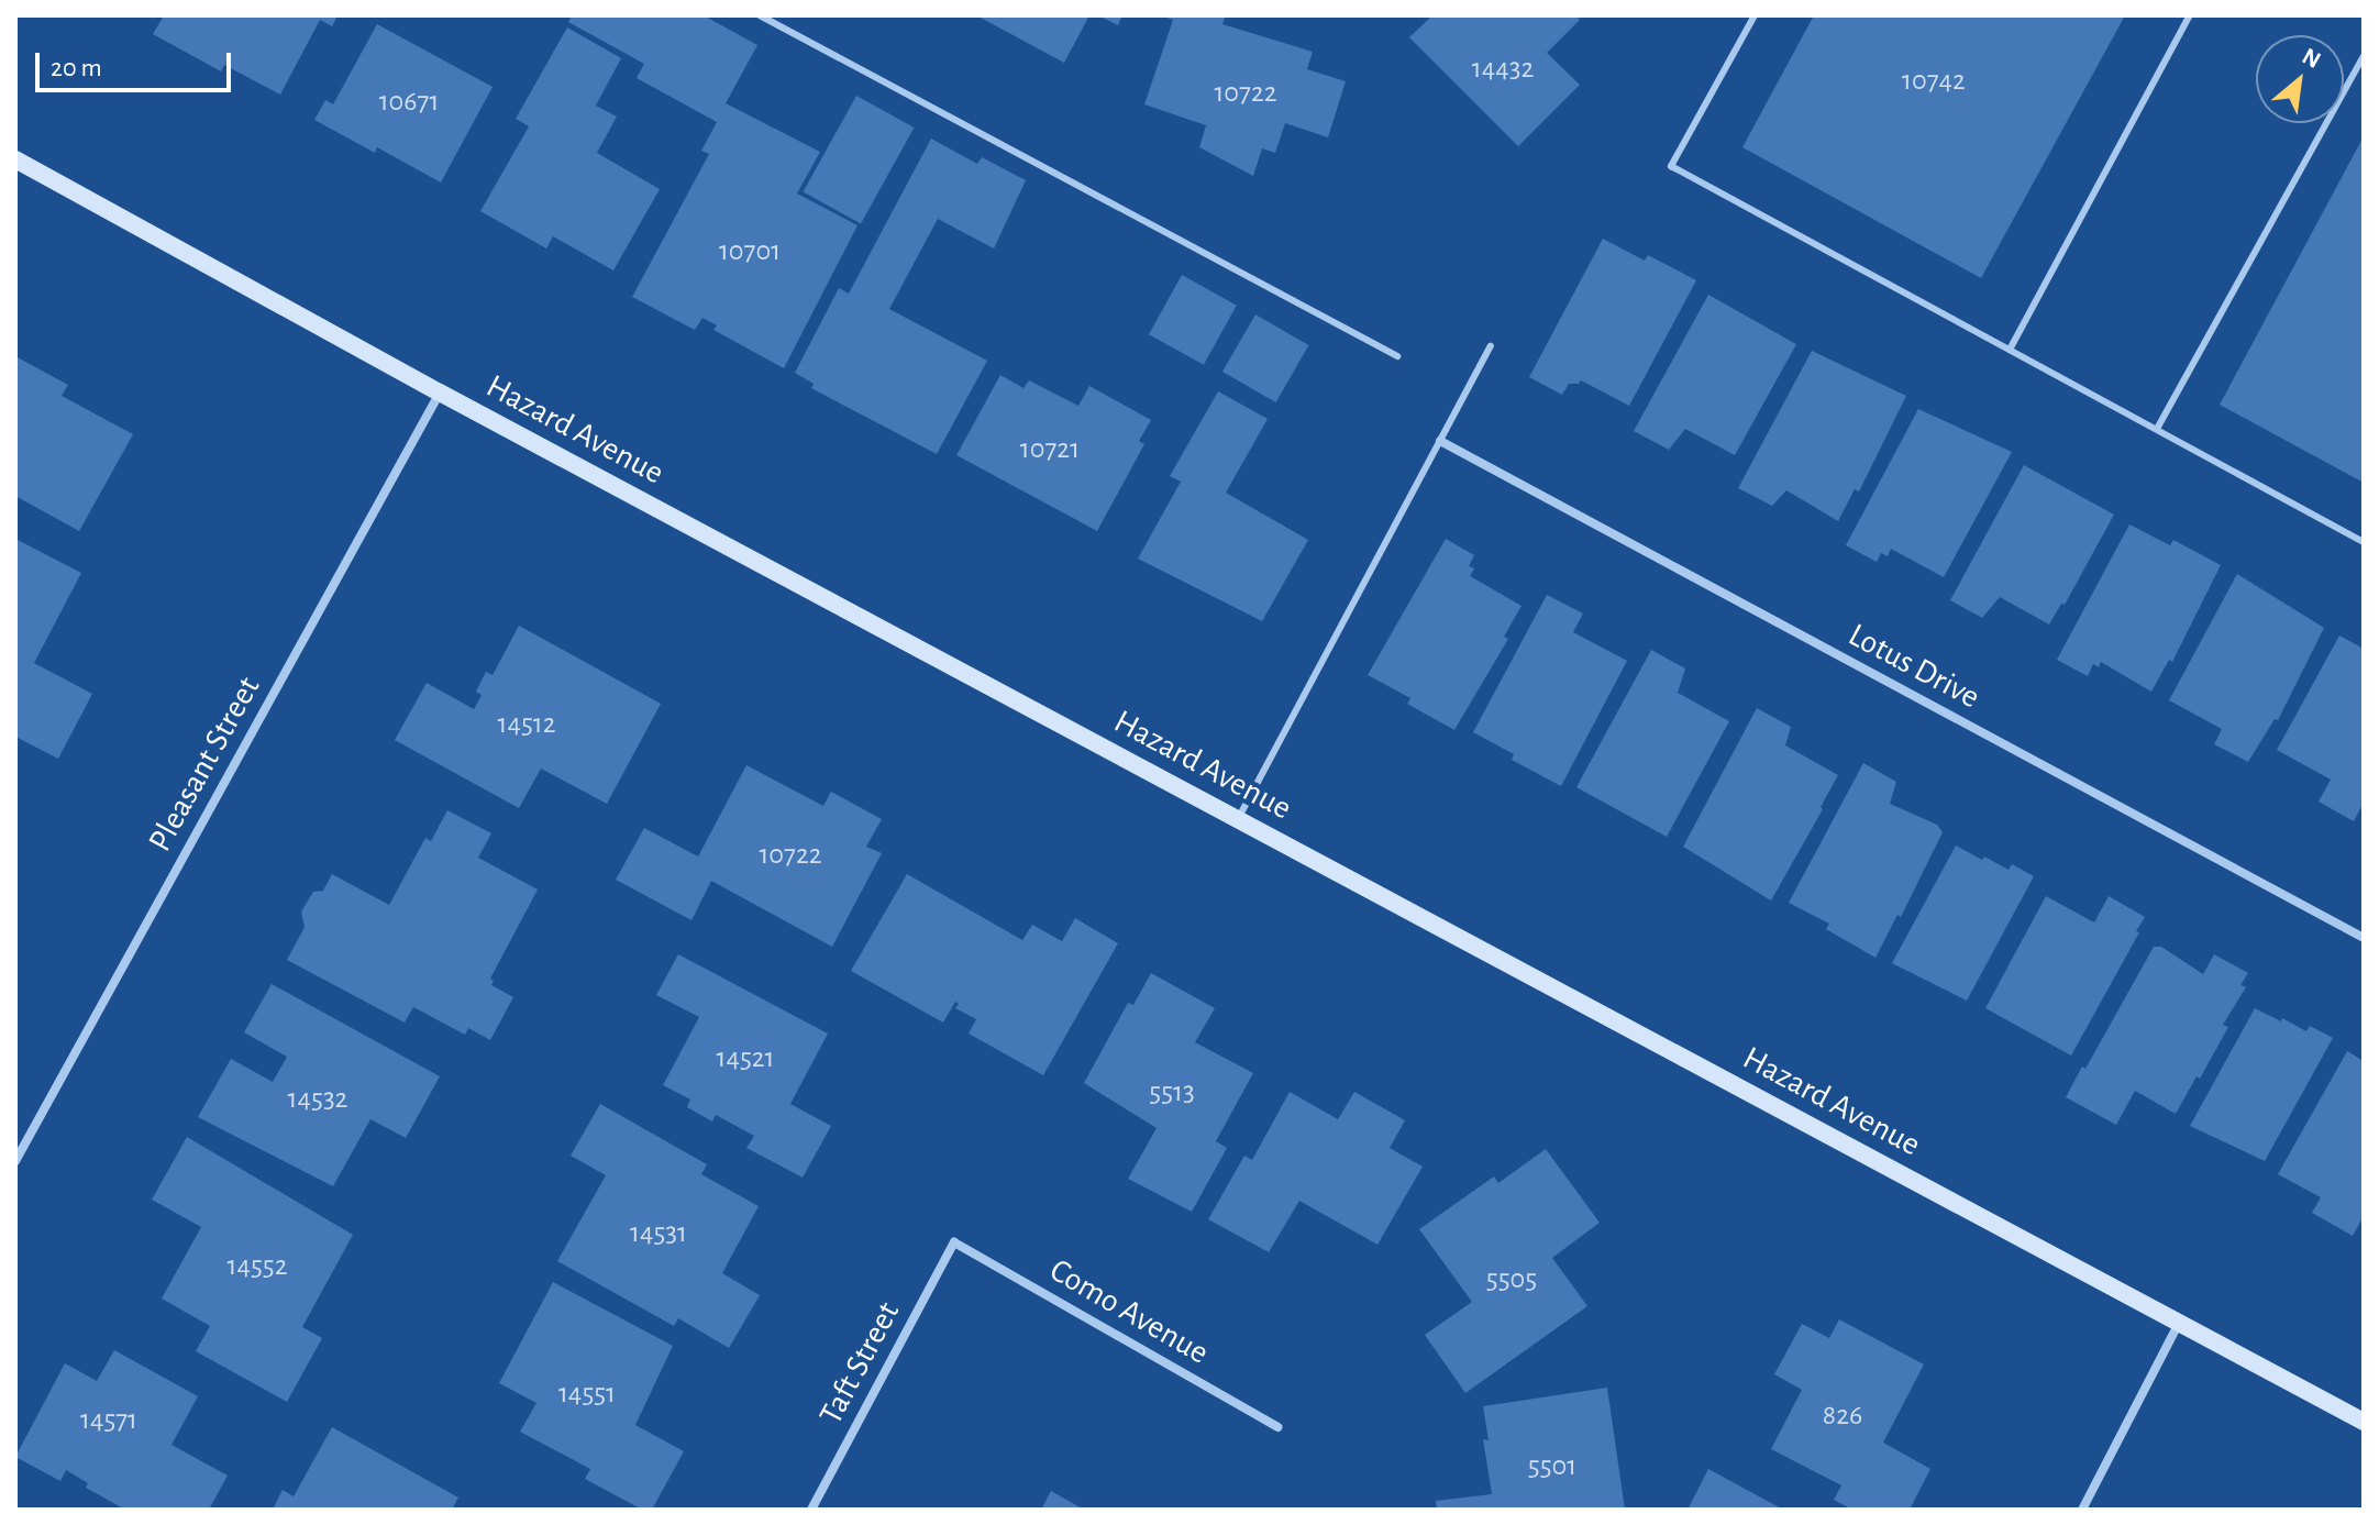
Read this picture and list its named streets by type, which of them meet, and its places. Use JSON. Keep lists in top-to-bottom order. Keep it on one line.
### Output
{"streets":{"street":["Hazard Avenue","Lotus Drive","Pleasant Street","Como Avenue","Taft Street"]},"crossings":[["Hazard Avenue","Pleasant Street"],["Como Avenue","Taft Street"]],"house_numbers":["14432","10742","10722","10671","10701","10721","14512","10722","14521","5513","14532","14531","14552","5505","14551","826","14571","5501"],"scale_bar":"20 m","north":"top right"}
